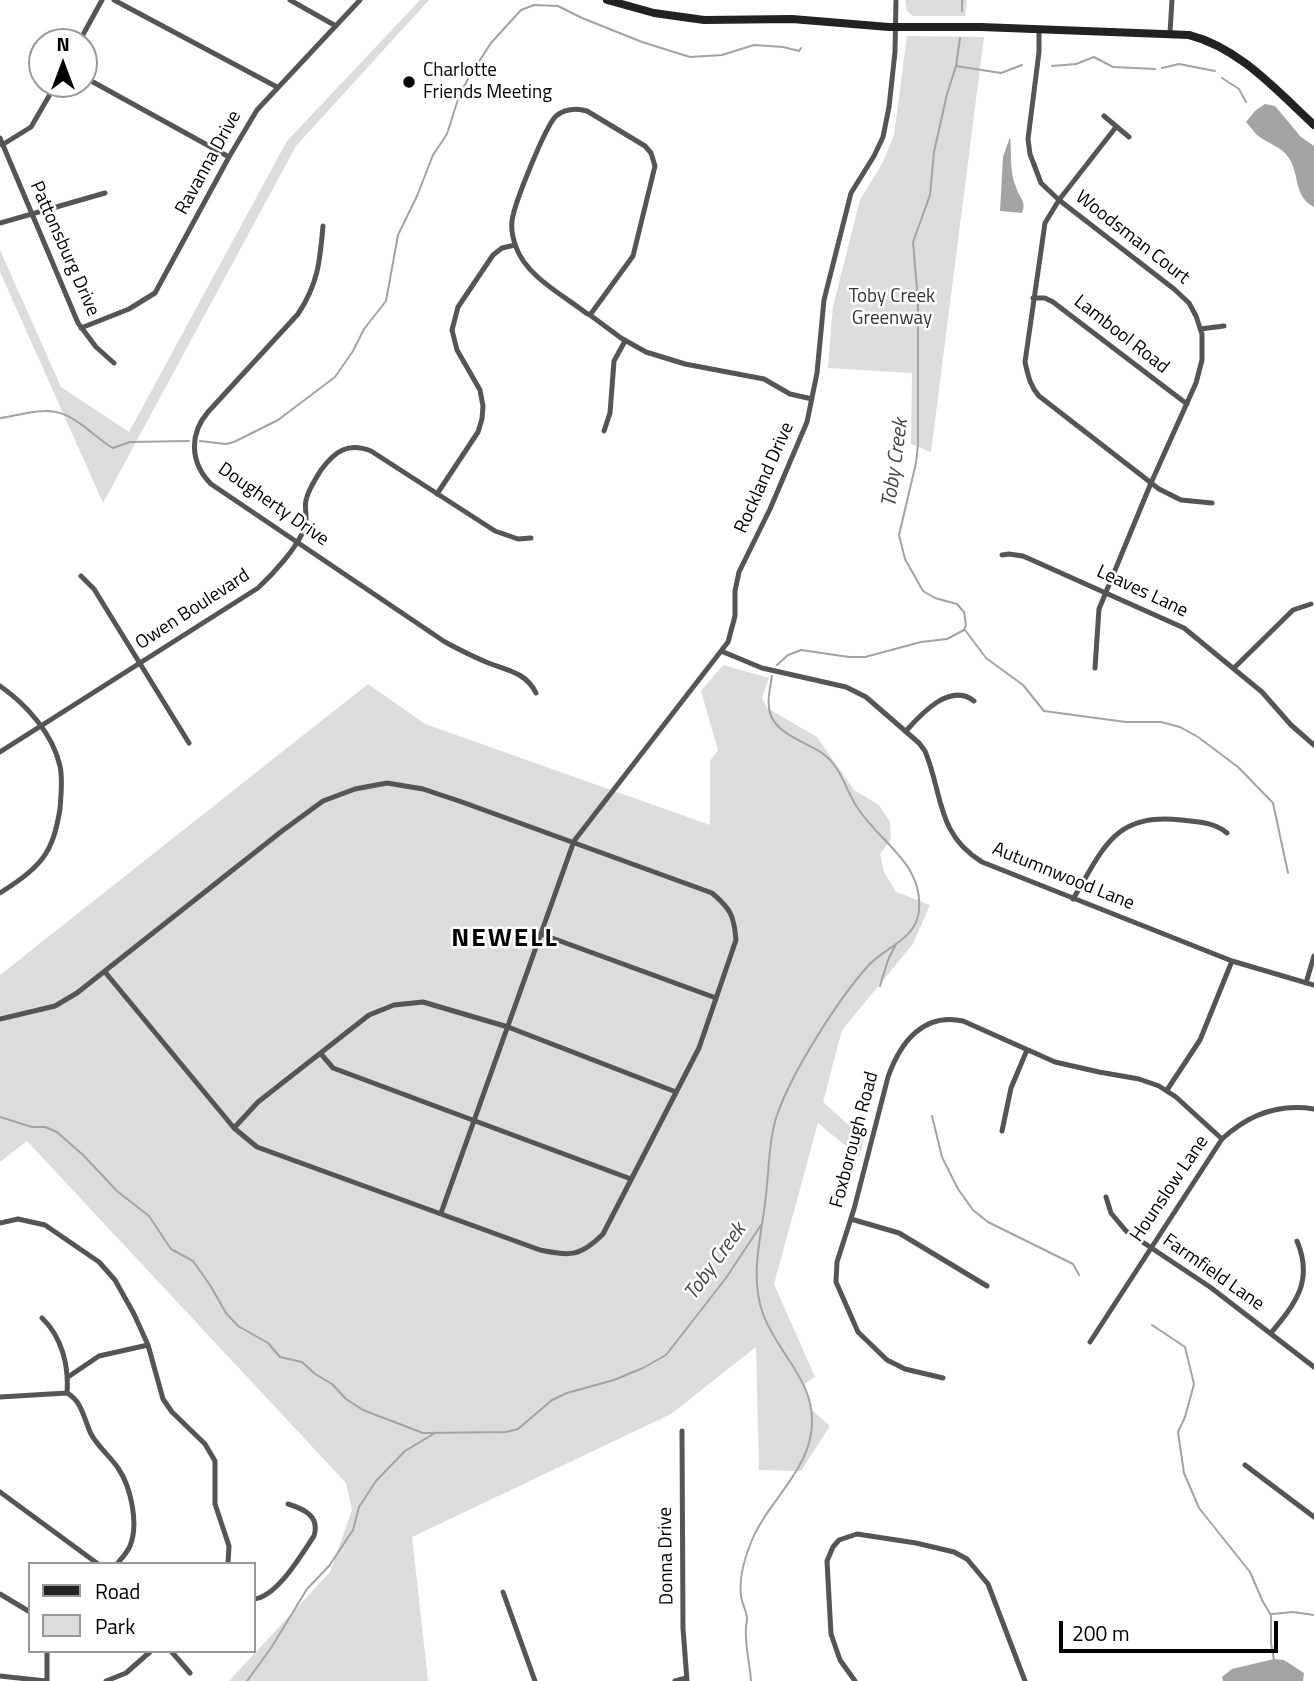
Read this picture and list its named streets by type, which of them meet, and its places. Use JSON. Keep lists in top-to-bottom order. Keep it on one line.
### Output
{"streets":{"street":["Ravanna Drive","Woodsman Court","Pattonsburg Drive","Lambool Road","Rockland Drive","Dougherty Drive","Leaves Lane","Owen Boulevard","Autumnwood Lane","Foxborough Road","Hounslow Lane","Farmfield Lane","Donna Drive"]},"crossings":[["Ravanna Drive","Pattonsburg Drive"],["Woodsman Court","Lambool Road"],["Woodsman Court","Leaves Lane"],["Rockland Drive","Autumnwood Lane"],["Dougherty Drive","Owen Boulevard"],["Foxborough Road","Hounslow Lane"],["Hounslow Lane","Farmfield Lane"]],"districts":["NEWELL"],"water":["Toby Creek"],"parks":["Toby Creek Greenway"],"places":["Charlotte Friends Meeting"],"legend":["Road","Park"],"scale_bar":"200 m","north":"top"}
